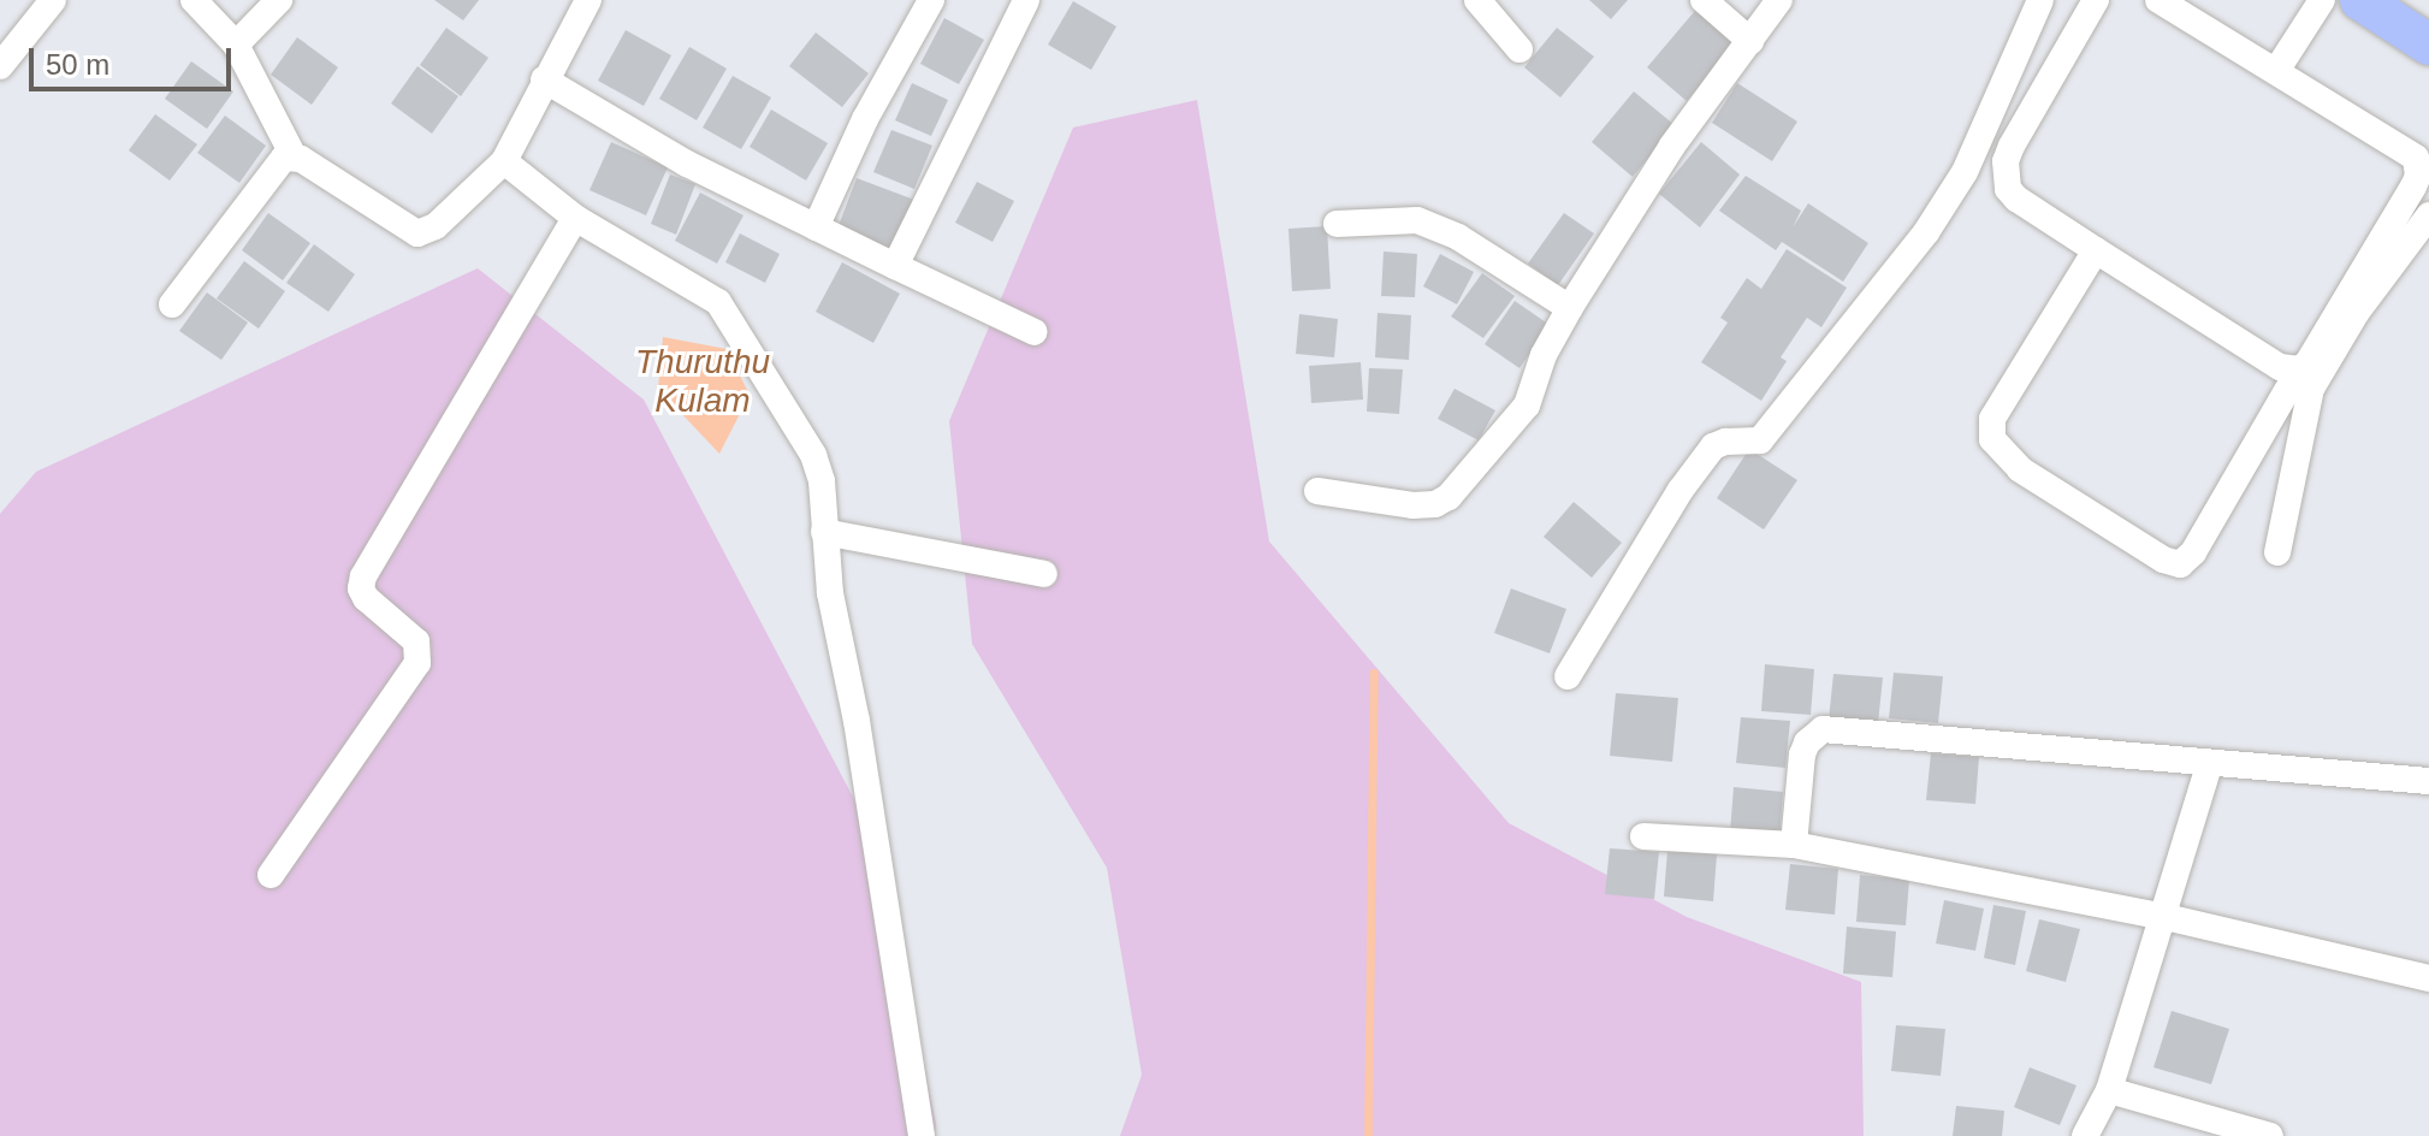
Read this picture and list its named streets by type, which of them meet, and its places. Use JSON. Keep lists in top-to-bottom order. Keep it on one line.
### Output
{"water":["Thuruthu Kulam"],"scale_bar":"50 m"}
